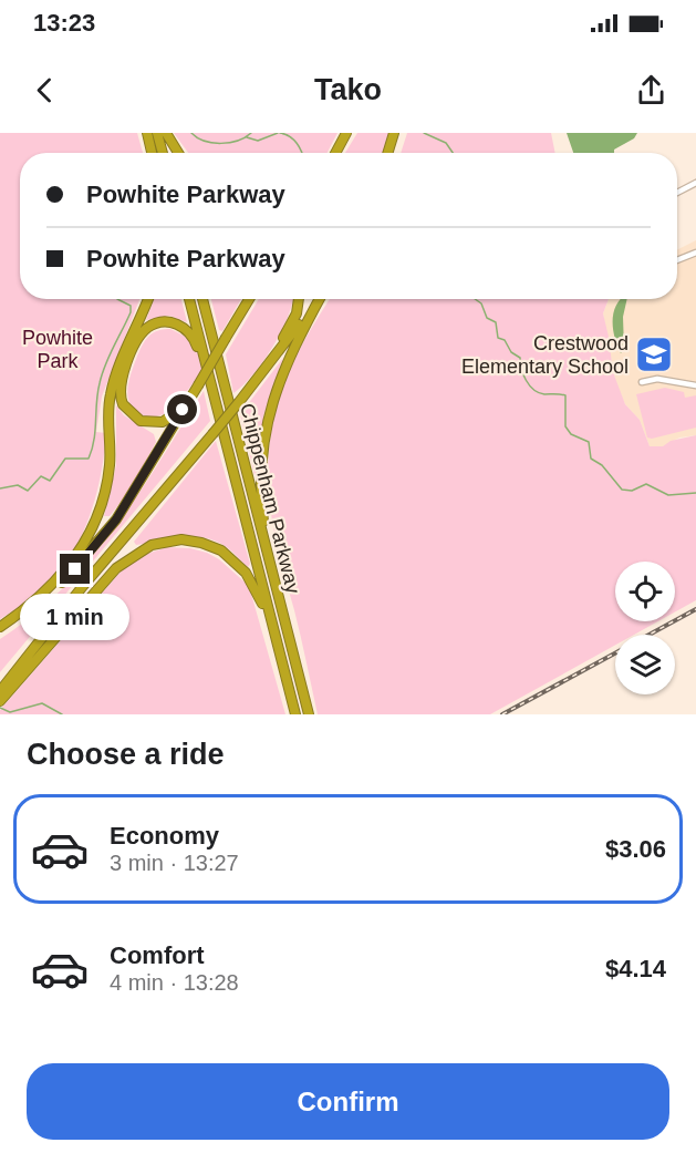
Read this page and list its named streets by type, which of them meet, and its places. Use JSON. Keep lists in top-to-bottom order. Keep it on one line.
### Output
{"streets":{"highway":["Chippenham Parkway"]},"parks":["Powhite Park"],"places":{"school or university":["Crestwood Elementary School"]},"page":{"status":"13:23","header":"Tako","banner":["Powhite Parkway","Powhite Parkway"],"bubble":"1 min","heading":"Choose a ride","list":[{"name":"Economy","note":"3 min · 13:27","value":"$3.06"},{"name":"Comfort","note":"4 min · 13:28","value":"$4.14"}],"buttons":"Confirm"}}
